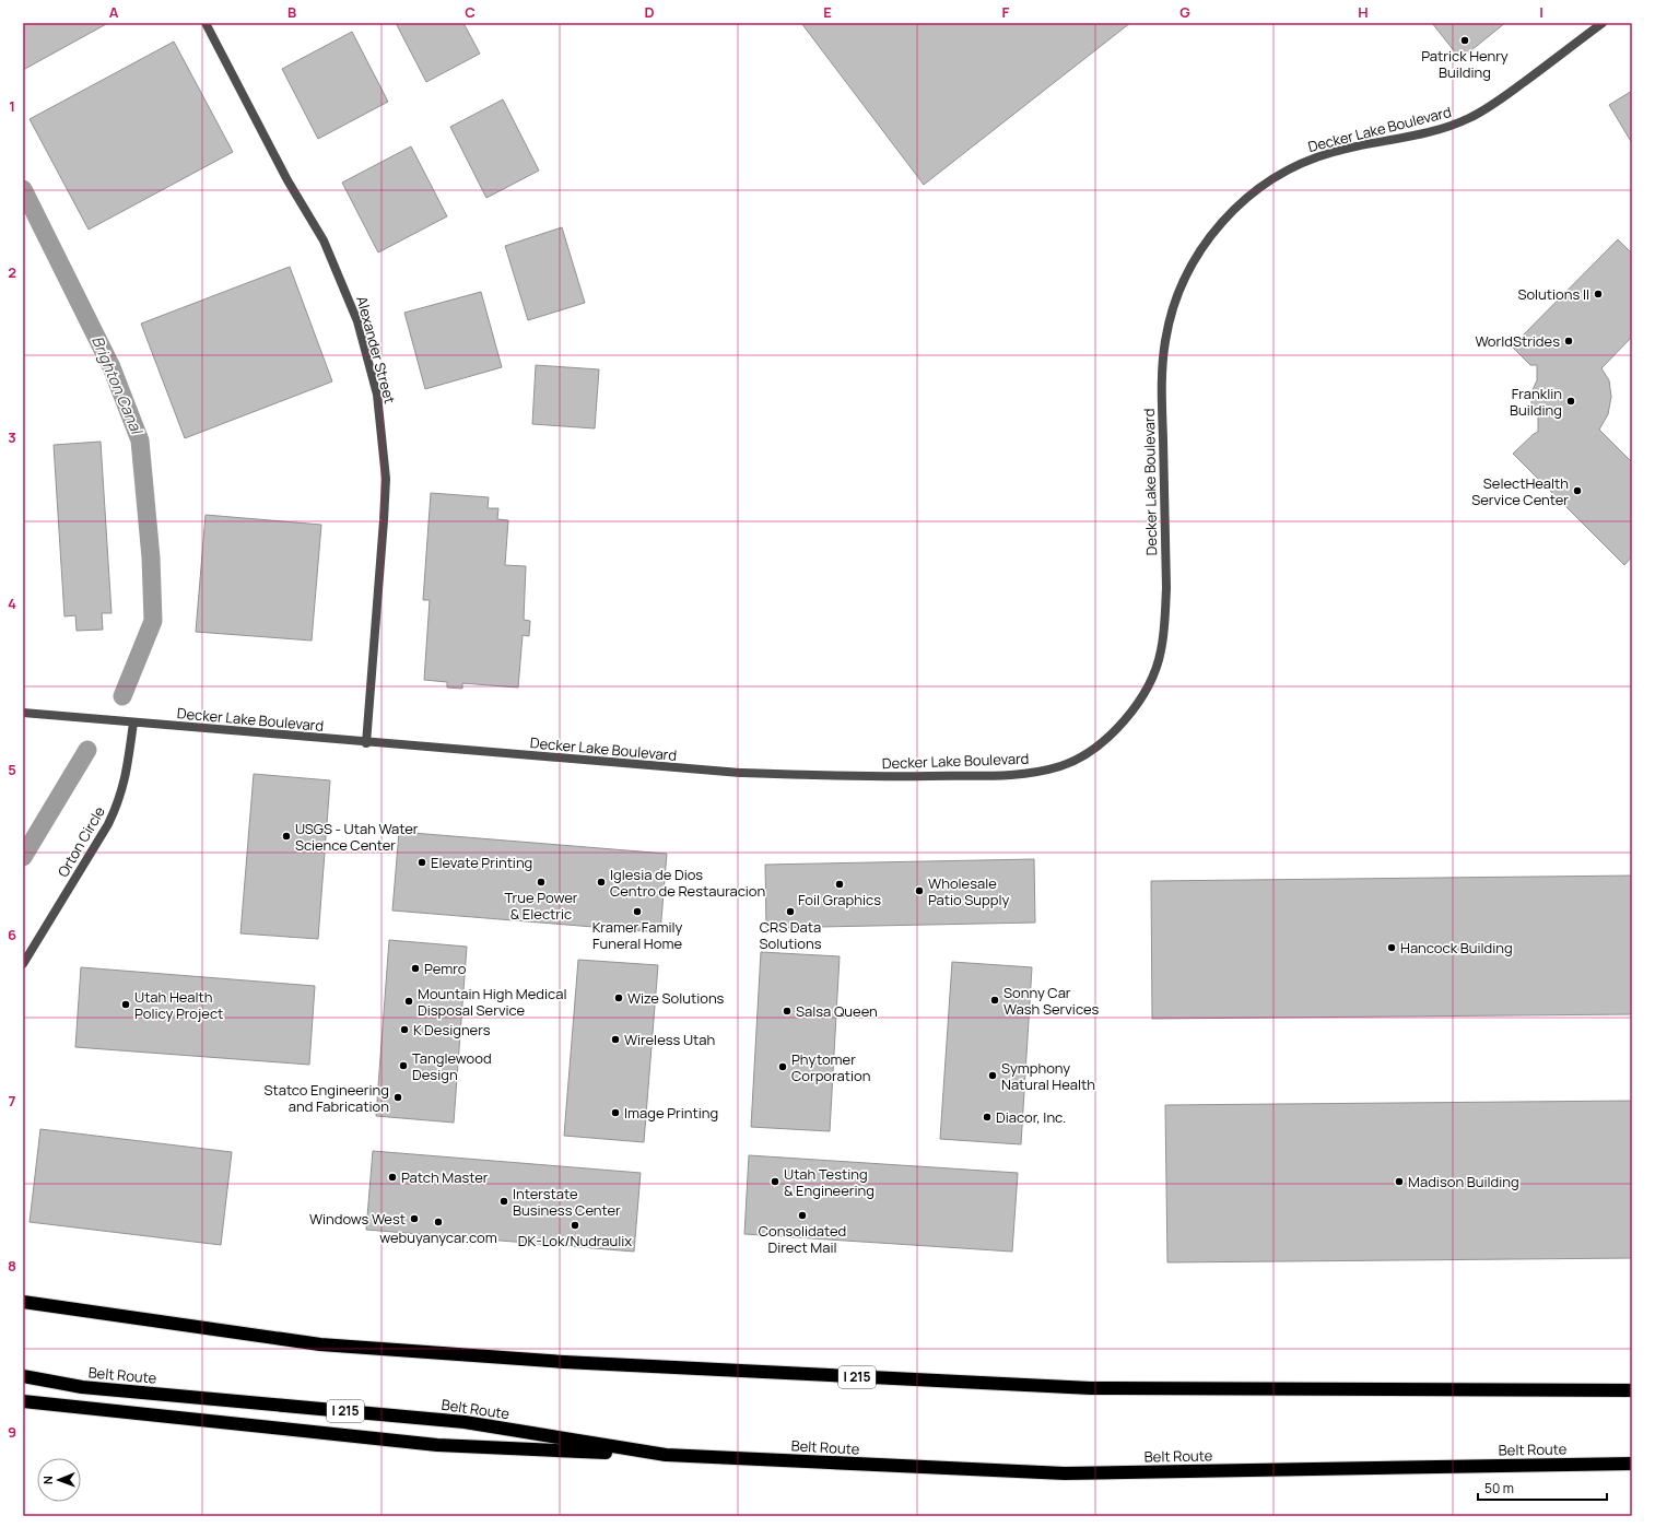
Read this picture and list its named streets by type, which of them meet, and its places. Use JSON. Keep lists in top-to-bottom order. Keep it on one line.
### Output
{"streets":{"highway":["Belt Route","I 215"],"street":["Decker Lake Boulevard","Alexander Street","Orton Circle"]},"crossings":[["Decker Lake Boulevard","Alexander Street"],["Decker Lake Boulevard","Orton Circle"]],"water":["Brighton Canal"],"places":["Patrick Henry Building","Solutions II","WorldStrides","Franklin Building","SelectHealth Service Center","USGS - Utah Water Science Center","Elevate Printing","True Power & Electric","Iglesia de Dios Centro de Restauracion","Foil Graphics","Wholesale Patio Supply","Kramer Family Funeral Home","CRS Data Solutions","Hancock Building","Pemro","Wize Solutions","Sonny Car Wash Services","Mountain High Medical Disposal Service","Utah Health Policy Project","Salsa Queen","K Designers","Wireless Utah","Tanglewood Design","Phytomer Corporation","Symphony Natural Health","Statco Engineering and Fabrication","Image Printing","Diacor, Inc.","Patch Master","Utah Testing & Engineering","Madison Building","Interstate Business Center","Consolidated Direct Mail","Windows West","webuyanycar.com","DK-Lok/Nudraulix"],"scale_bar":"50 m","north":"left","grid":{"columns":["A","B","C","D","E","F","G","H","I"],"rows":["1","2","3","4","5","6","7","8","9"]}}
